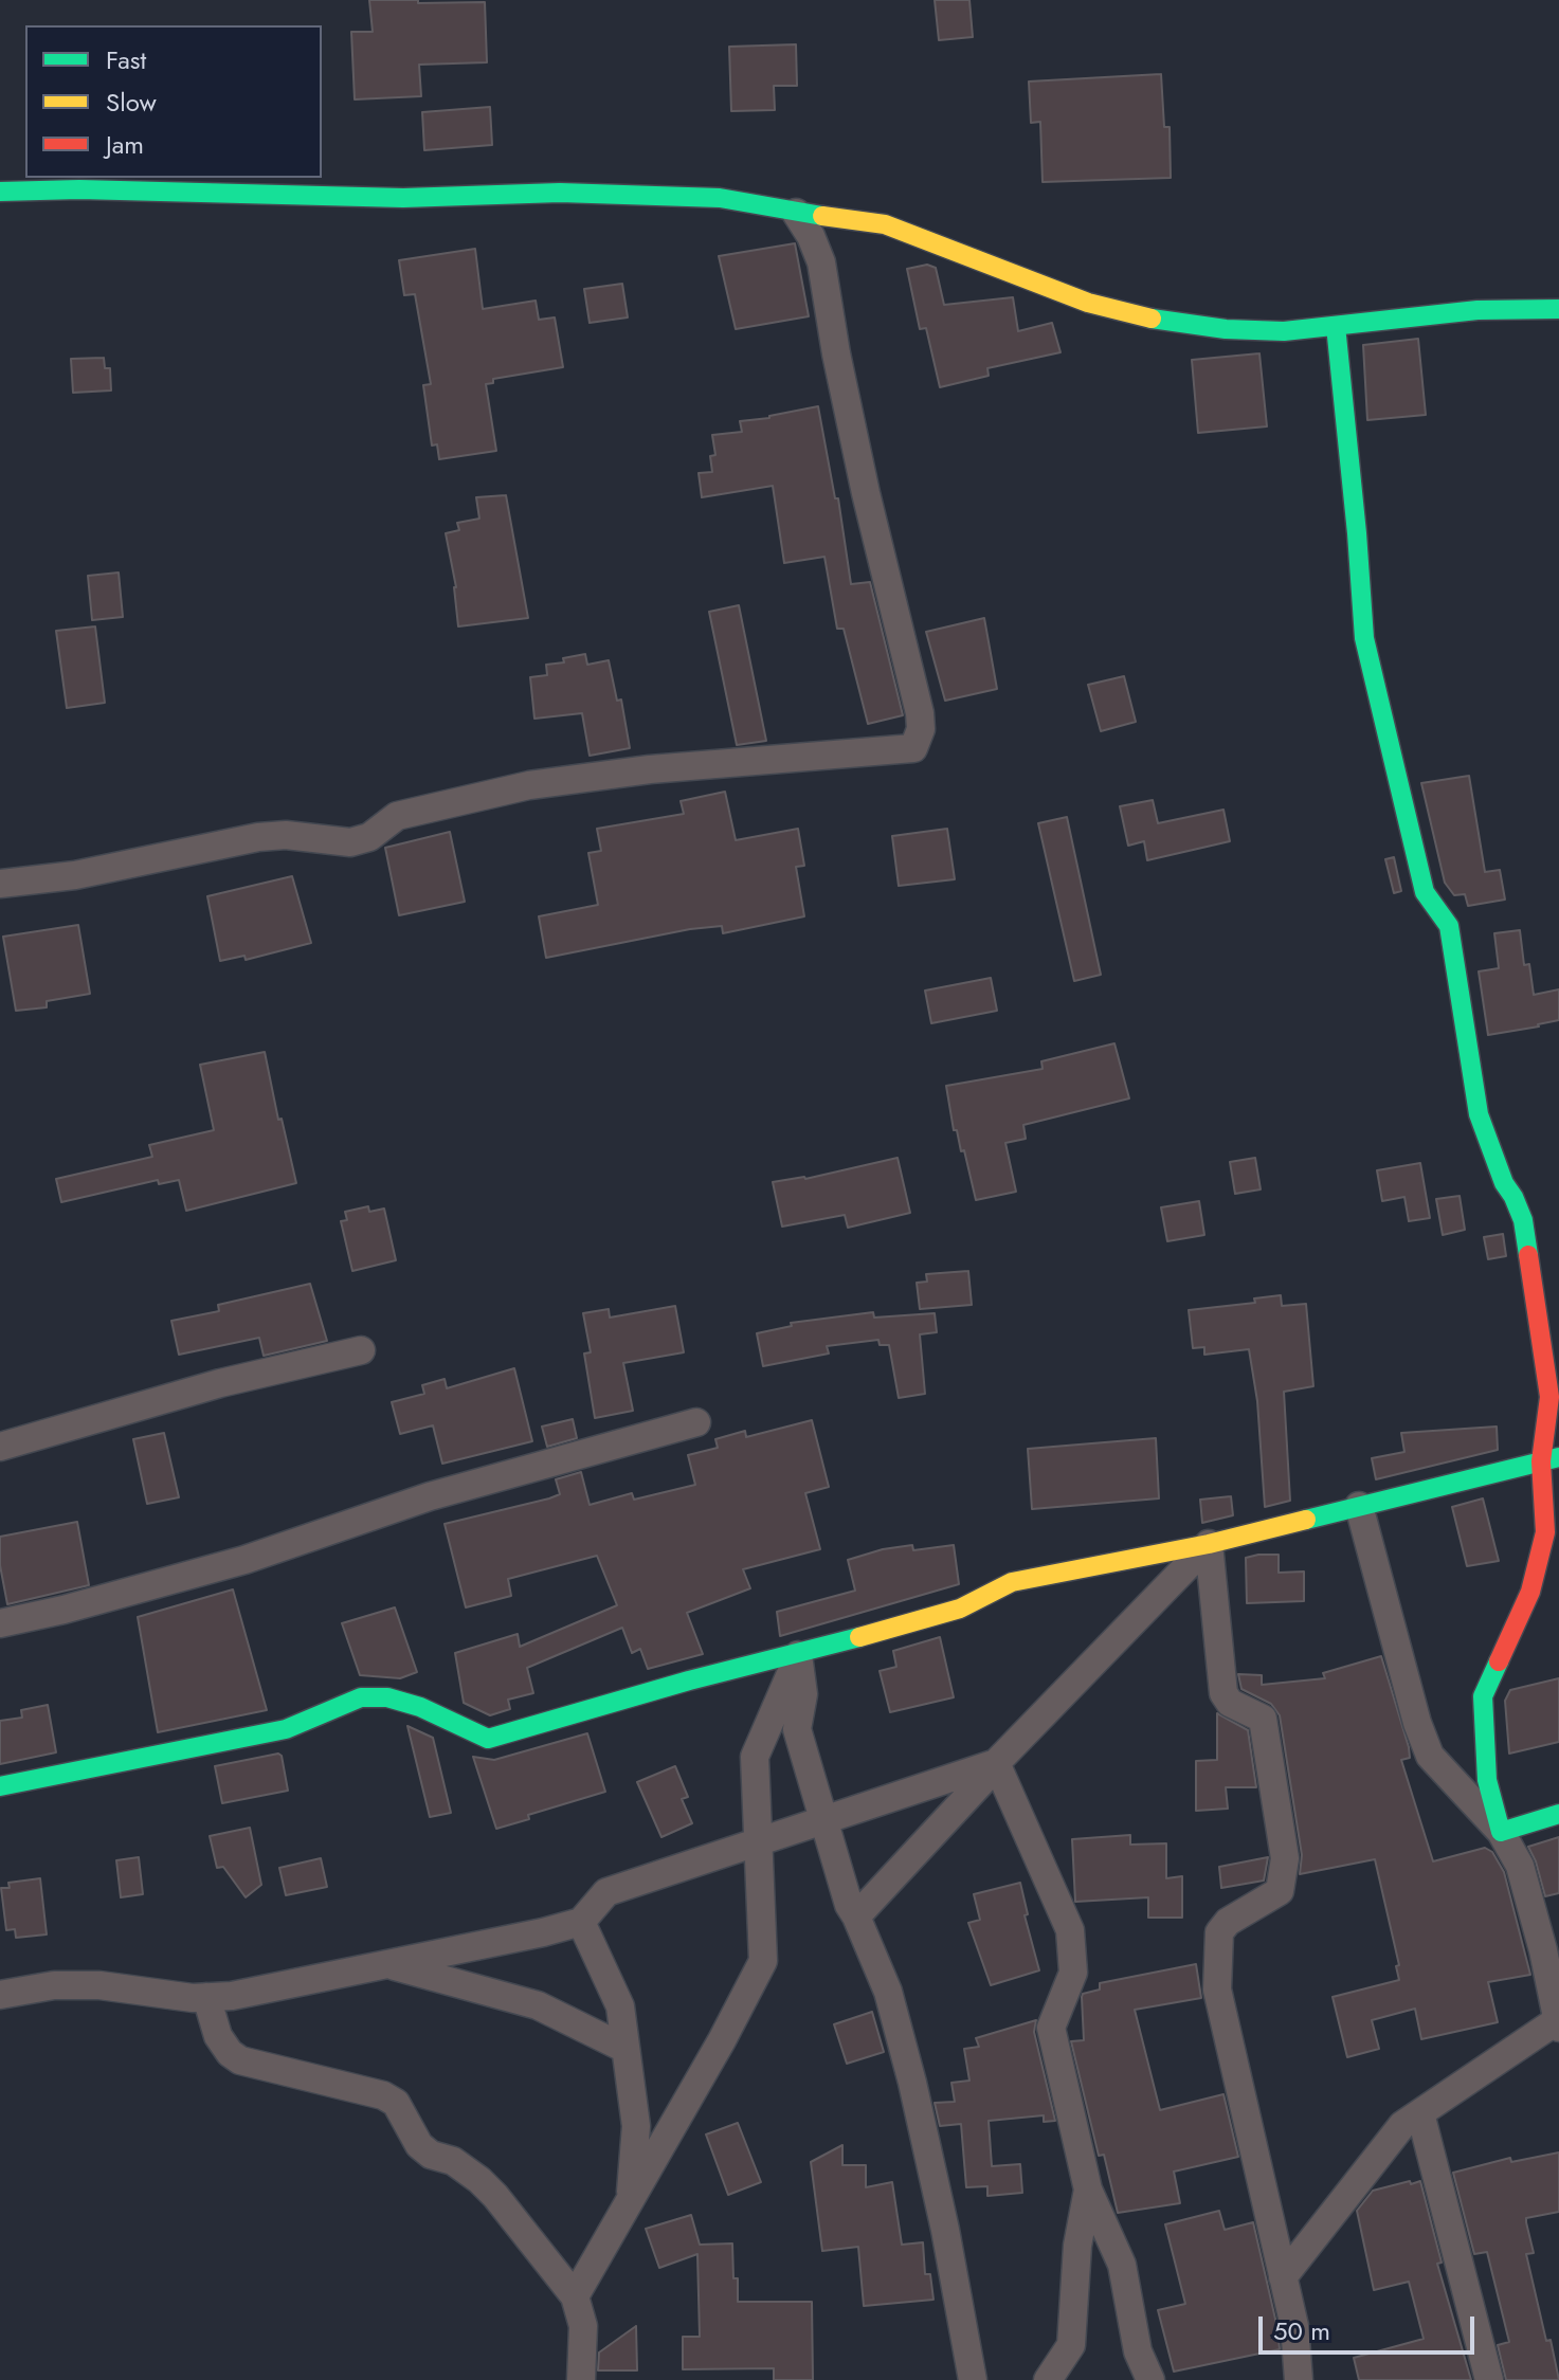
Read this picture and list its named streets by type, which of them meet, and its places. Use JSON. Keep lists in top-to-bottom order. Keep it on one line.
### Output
{"legend":["Fast","Slow","Jam"],"scale_bar":"50 m"}
